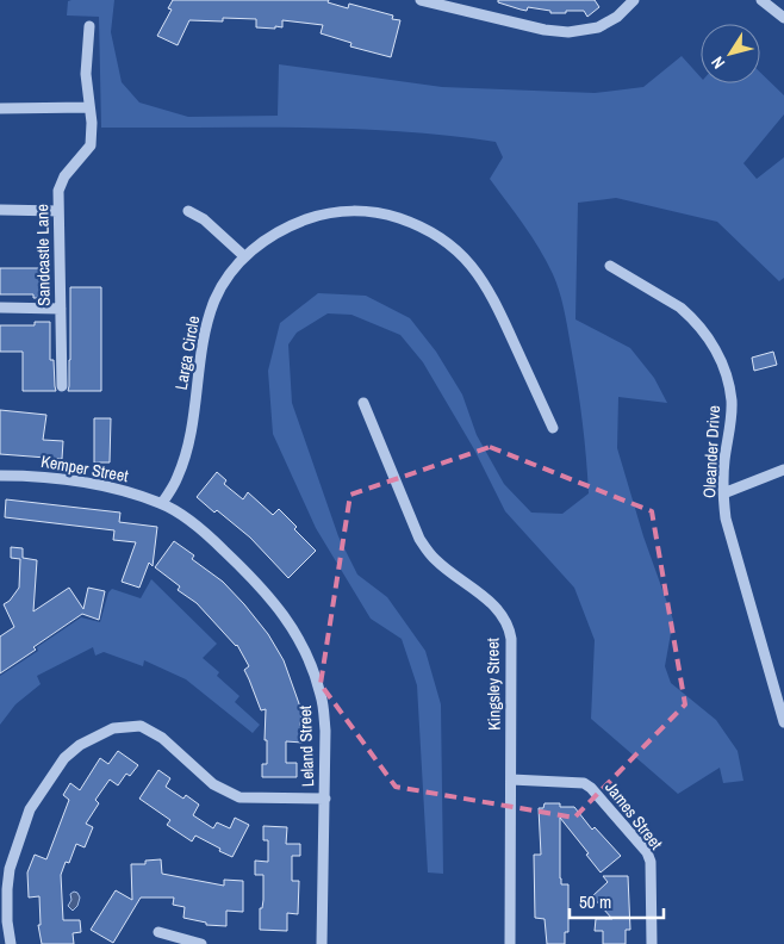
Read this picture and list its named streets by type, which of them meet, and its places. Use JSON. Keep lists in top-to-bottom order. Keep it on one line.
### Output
{"streets":{"street":["Sandcastle Lane","Larga Circle","Oleander Drive","Kemper Street","Kingsley Street","Leland Street","James Street"]},"crossings":[["Larga Circle","Kemper Street"],["Larga Circle","Leland Street"],["Kemper Street","Leland Street"],["Kingsley Street","James Street"]],"scale_bar":"50 m","north":"bottom left"}
